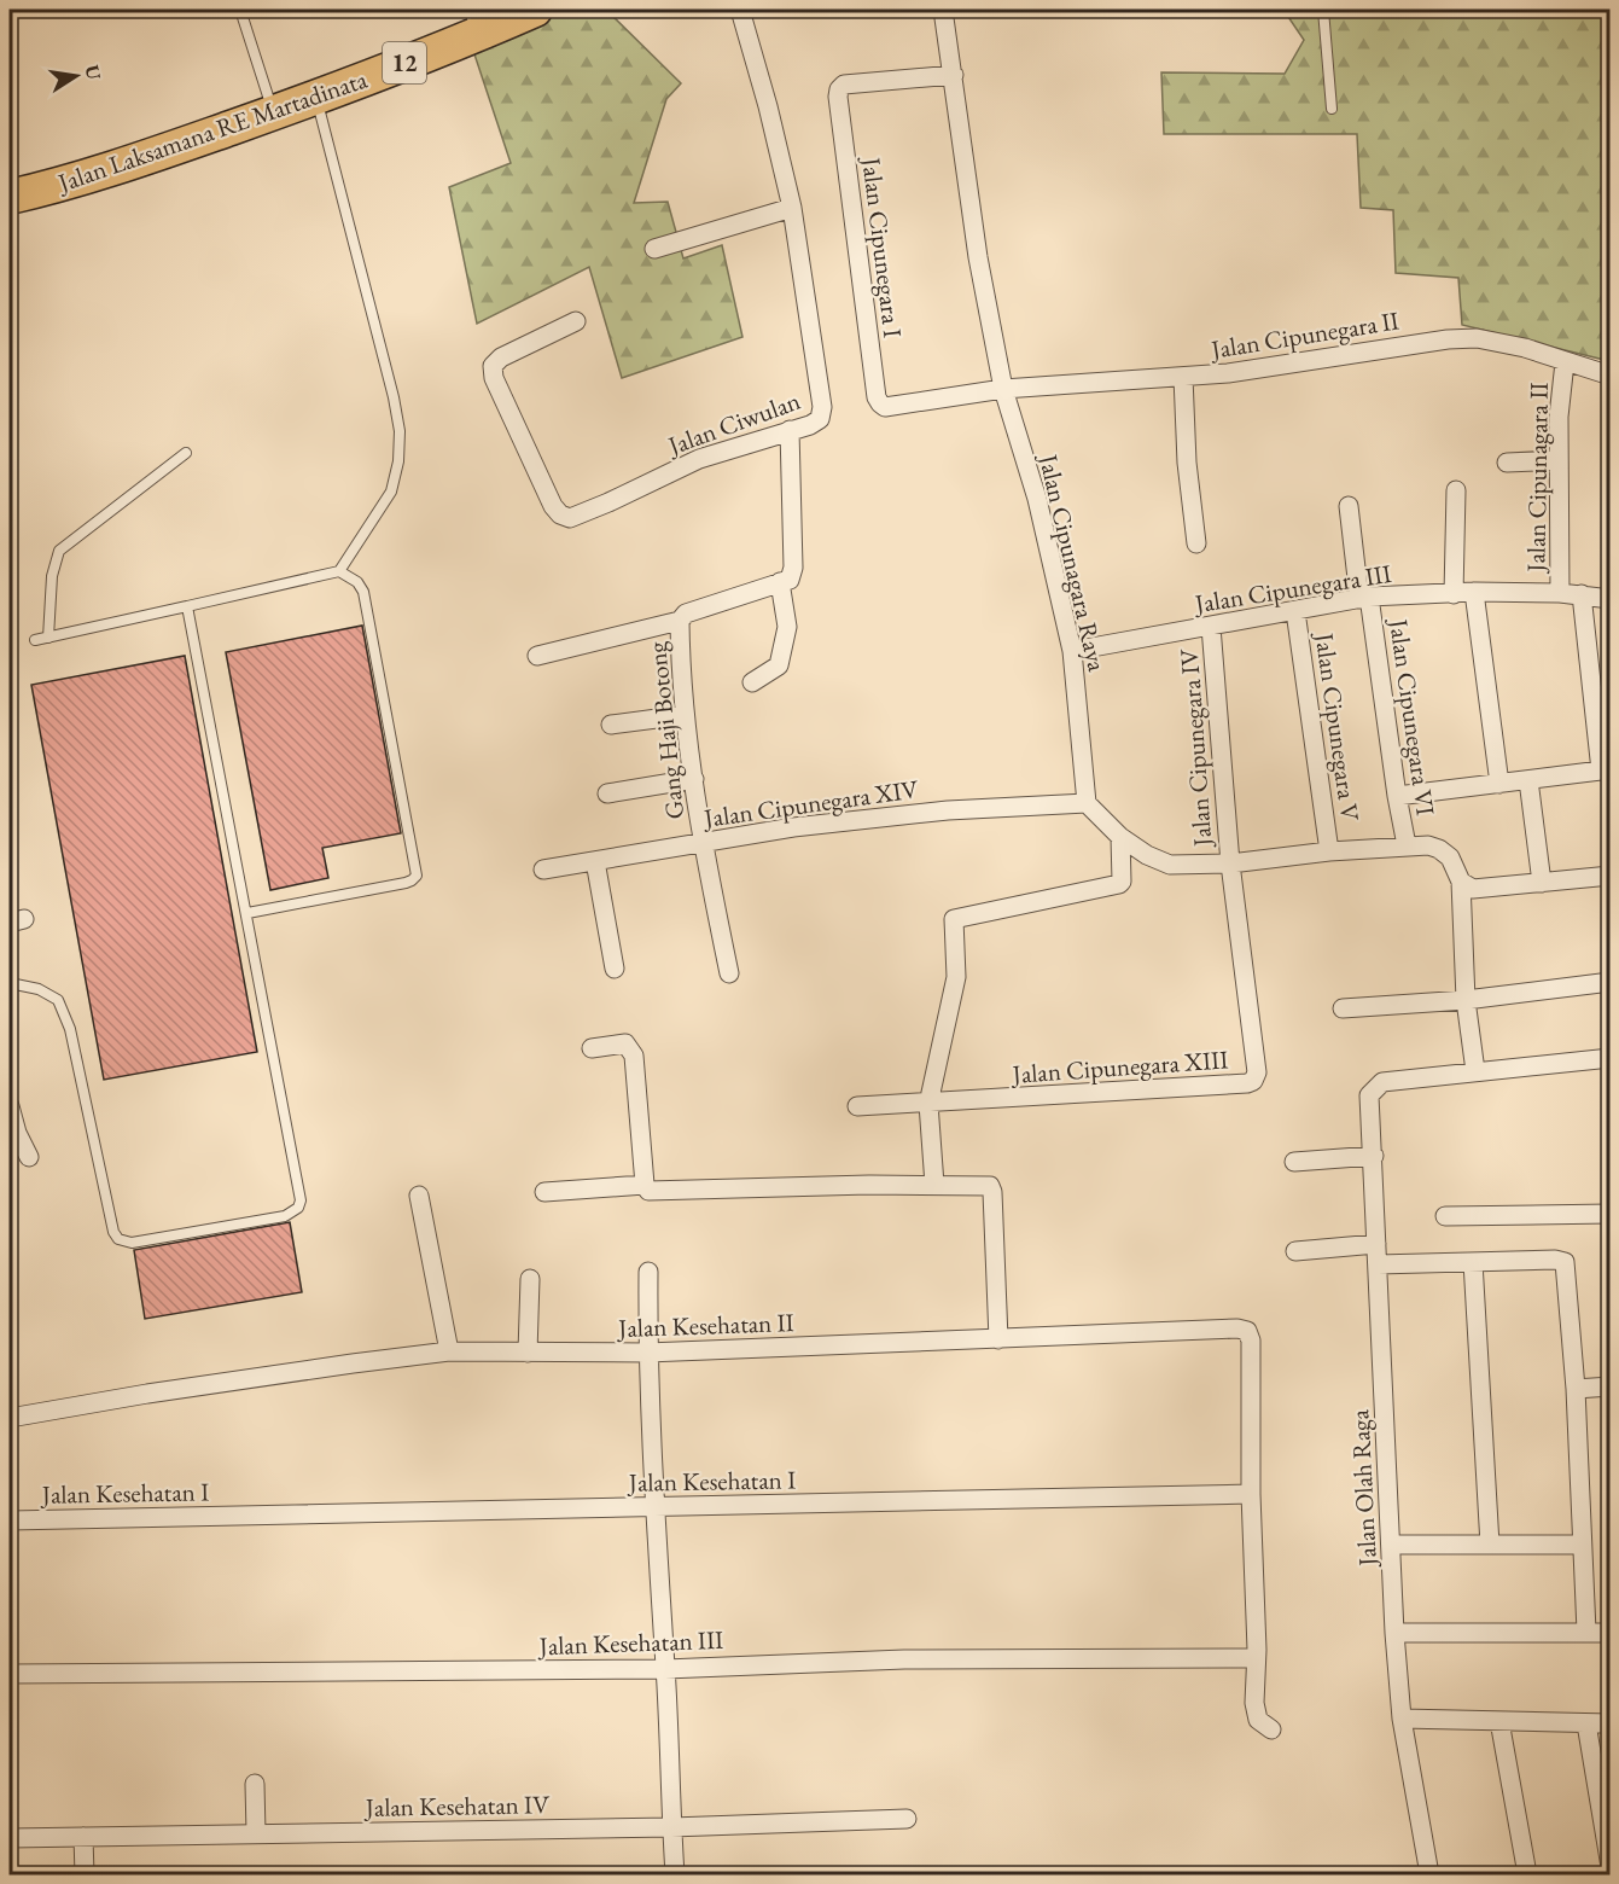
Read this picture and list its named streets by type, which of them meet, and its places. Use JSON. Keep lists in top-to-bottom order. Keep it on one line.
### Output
{"streets":{"highway":["12","Jalan Laksamana RE Martadinata"],"street":["Jalan Cipunegara I","Jalan Cipunegara II","Jalan Ciwulan","Jalan Cipunagara II","Jalan Cipunagara Raya","Jalan Cipunegara III","Jalan Cipunegara VI","Jalan Cipunegara V","Gang Haji Botong","Jalan Cipunegara IV","Jalan Cipunegara XIV","Jalan Cipunegara XIII","Jalan Kesehatan II","Jalan Kesehatan I","Jalan Olah Raga","Jalan Kesehatan III","Jalan Kesehatan IV"]},"crossings":[["Jalan Cipunegara I","Jalan Cipunegara II"],["Jalan Cipunegara I","Jalan Cipunagara Raya"],["Jalan Cipunegara II","Jalan Cipunagara II"],["Jalan Cipunegara II","Jalan Cipunagara Raya"],["Jalan Cipunagara II","Jalan Cipunegara III"],["Jalan Cipunagara Raya","Jalan Cipunegara III"],["Jalan Cipunagara Raya","Jalan Cipunegara XIV"],["Jalan Cipunegara III","Jalan Cipunegara VI"],["Jalan Cipunegara III","Jalan Cipunegara V"],["Jalan Cipunegara III","Jalan Cipunegara IV"],["Gang Haji Botong","Jalan Cipunegara XIV"],["Jalan Cipunegara IV","Jalan Cipunegara XIII"],["Jalan Kesehatan II","Jalan Kesehatan I"]],"north":"right"}
